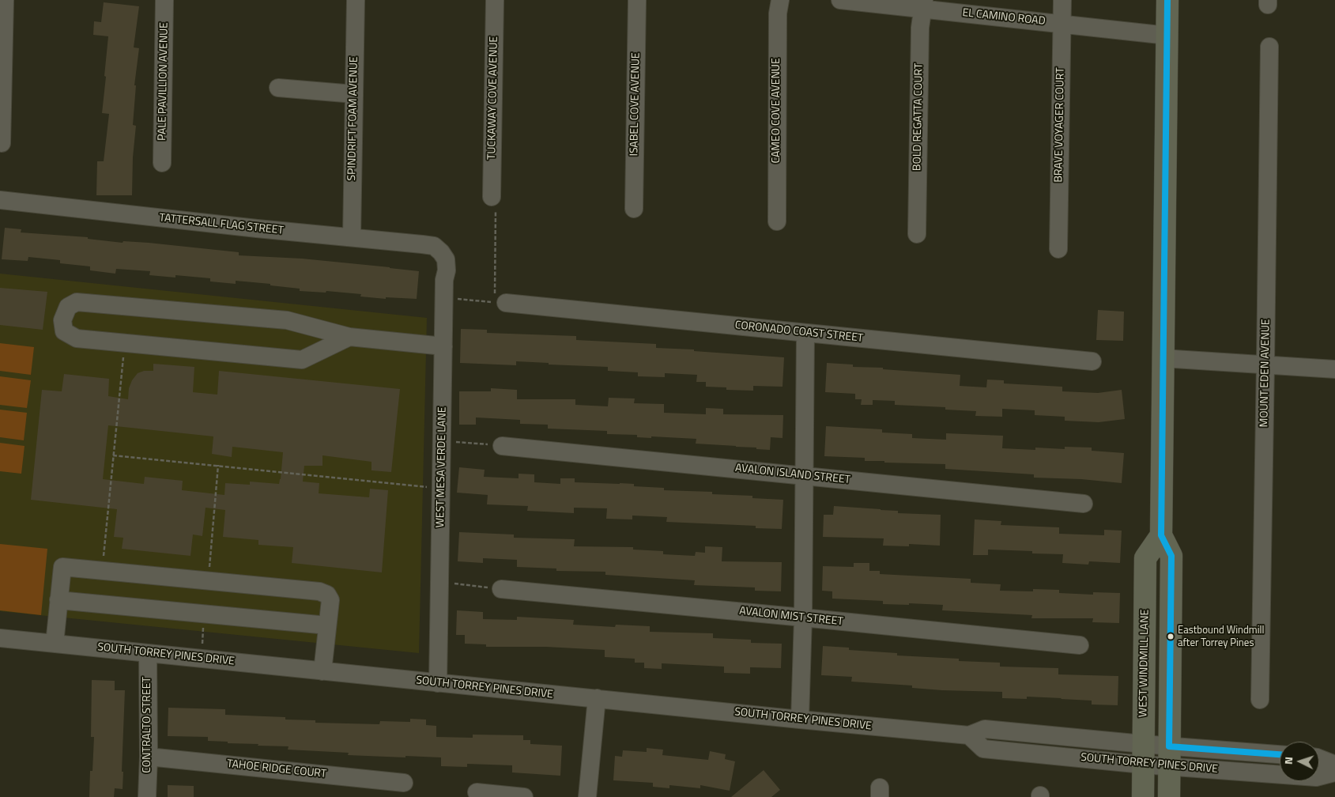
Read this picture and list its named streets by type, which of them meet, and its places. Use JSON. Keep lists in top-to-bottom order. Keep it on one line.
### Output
{"streets":{"main road":["WEST WINDMILL LANE"],"street":["EL CAMINO ROAD","PALE PAVILLION AVENUE","TUCKAWAY COVE AVENUE","ISABEL COVE AVENUE","CAMEO COVE AVENUE","BOLD REGATTA COURT","SPINDRIFT FOAM AVENUE","BRAVE VOYAGER COURT","TATTERSALL FLAG STREET","CORONADO COAST STREET","MOUNT EDEN AVENUE","WEST MESA VERDE LANE","AVALON ISLAND STREET","AVALON MIST STREET","SOUTH TORREY PINES DRIVE","CONTRALTO STREET","TAHOE RIDGE COURT"]},"crossings":[["EL CAMINO ROAD","BOLD REGATTA COURT"],["EL CAMINO ROAD","BRAVE VOYAGER COURT"],["SPINDRIFT FOAM AVENUE","TATTERSALL FLAG STREET"],["TATTERSALL FLAG STREET","WEST MESA VERDE LANE"],["WEST MESA VERDE LANE","SOUTH TORREY PINES DRIVE"],["SOUTH TORREY PINES DRIVE","WEST WINDMILL LANE"],["SOUTH TORREY PINES DRIVE","CONTRALTO STREET"],["CONTRALTO STREET","TAHOE RIDGE COURT"]],"places":["Eastbound Windmill after Torrey Pines"],"north":"left"}
